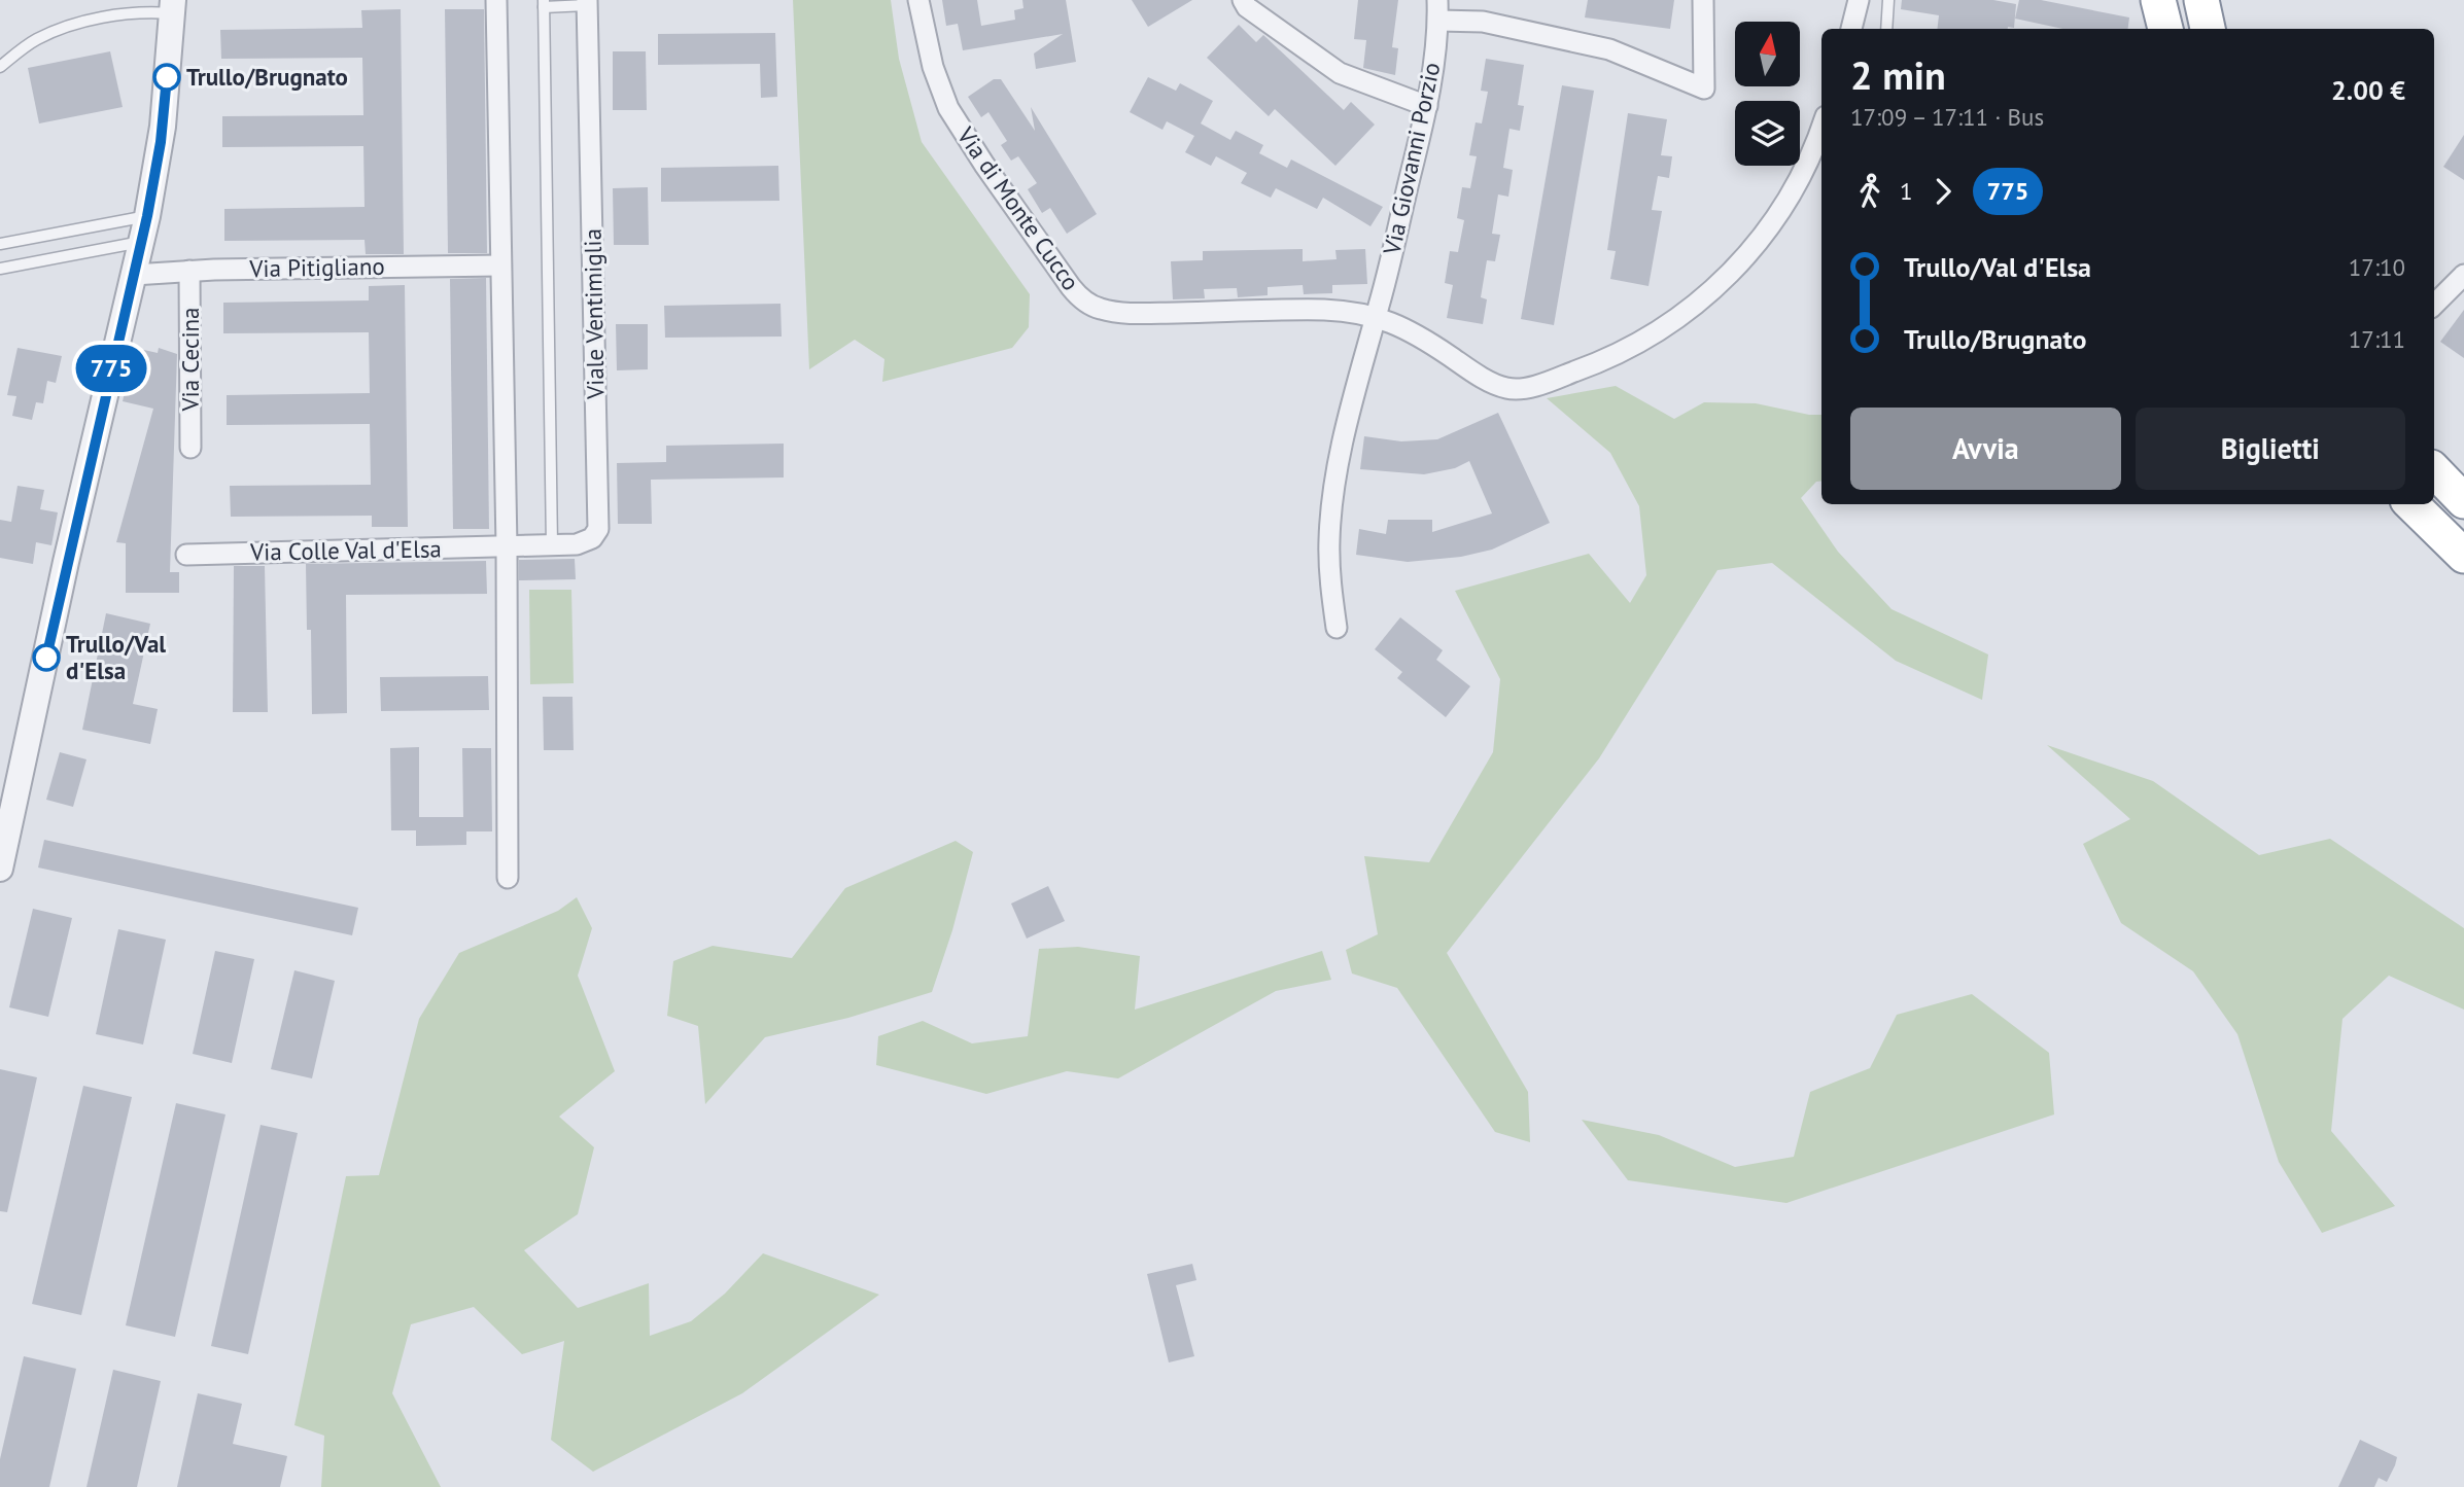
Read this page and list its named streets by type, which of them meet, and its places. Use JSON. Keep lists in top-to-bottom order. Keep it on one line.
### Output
{"streets":{"street":["Via Giovanni Porzio","Via di Monte Cucco","Via Pitigliano","Viale Ventimiglia","Via Cecina","Via Colle Val d'Elsa"]},"crossings":[["Via Giovanni Porzio","Via di Monte Cucco"],["Via Pitigliano","Via Cecina"],["Viale Ventimiglia","Via Colle Val d'Elsa"]],"places":["Trullo/Brugnato","Trullo/Val d'Elsa"],"lines":["bus line 775"],"north":"top","page":{"on_map":"775","heading":["2 min","17:09 – 17:11 · Bus","2.00 €"],"legs":["1","775"],"list":[{"name":"Trullo/Val d'Elsa","value":"17:10"},{"name":"Trullo/Brugnato","value":"17:11"}],"buttons":["Avvia","Biglietti"]}}
